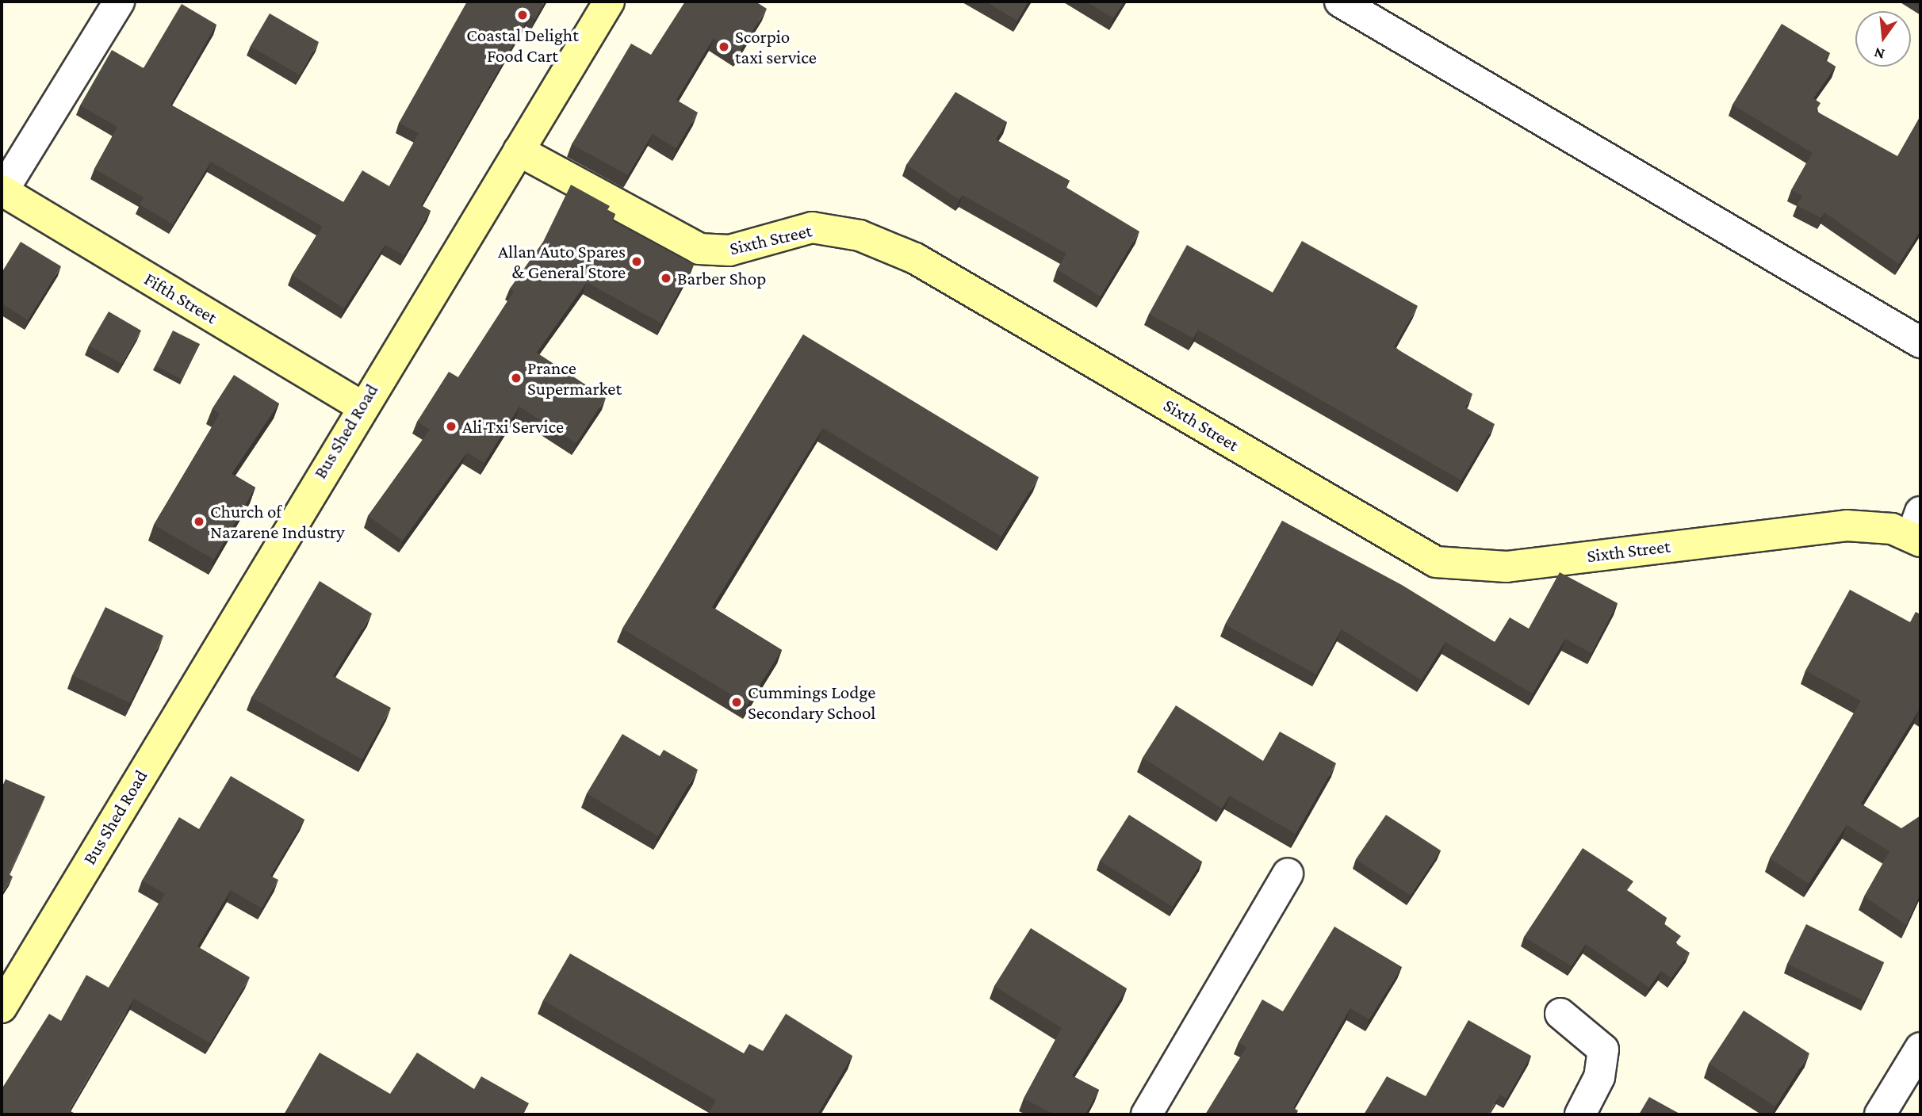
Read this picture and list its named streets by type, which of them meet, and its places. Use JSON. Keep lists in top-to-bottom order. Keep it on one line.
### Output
{"streets":{"street":["Sixth Street","Fifth Street","Bus Shed Road"]},"crossings":[["Sixth Street","Bus Shed Road"],["Fifth Street","Bus Shed Road"]],"places":["Coastal Delight Food Cart","Scorpio taxi service","Allan Auto Spares & General Store","Barber Shop","Prance Supermarket","Ali Txi Service","Church of Nazarene Industry","Cummings Lodge Secondary School"],"north":"bottom"}
